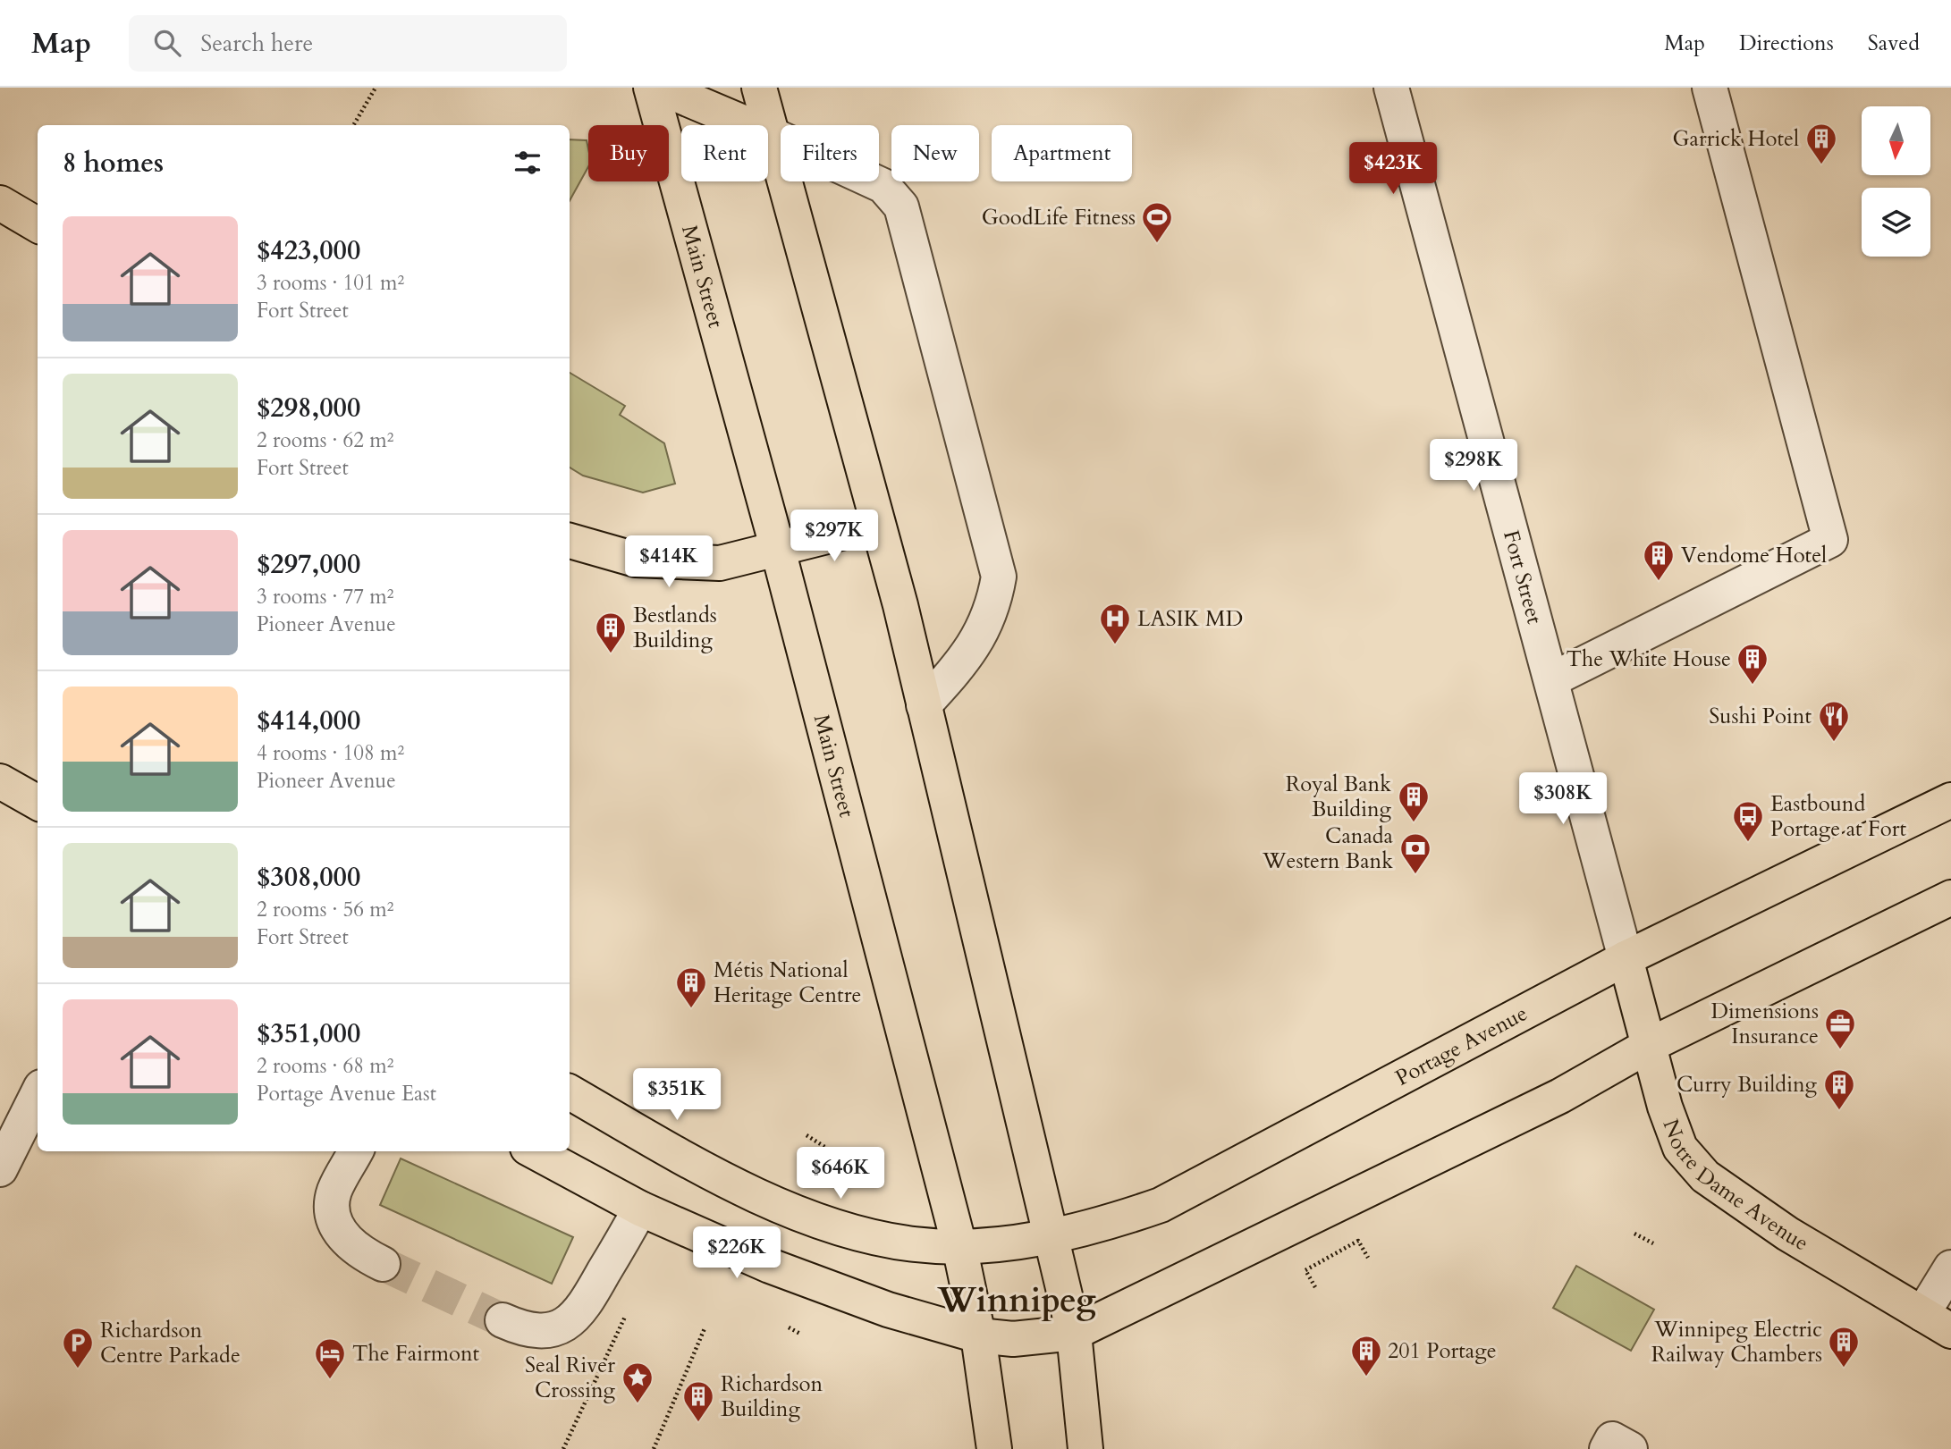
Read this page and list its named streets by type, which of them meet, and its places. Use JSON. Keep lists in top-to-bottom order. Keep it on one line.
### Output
{"streets":{"main road":["Main Street","Portage Avenue","Notre Dame Avenue"],"street":["Fort Street"]},"crossings":[["Main Street","Portage Avenue"],["Fort Street","Portage Avenue"],["Fort Street","Notre Dame Avenue"],["Portage Avenue","Notre Dame Avenue"]],"districts":["Winnipeg"],"places":{"building":["Garrick Hotel","Vendome Hotel","Bestlands Building","The White House","Royal Bank Building","Métis National Heritage Centre","Curry Building","Winnipeg Electric Railway Chambers","201 Portage","Richardson Building"],"sports":["GoodLife Fitness"],"hospital":["LASIK MD"],"restaurant":["Sushi Point"],"bus stop":["Eastbound Portage at Fort"],"bank":["Canada Western Bank"],"office":["Dimensions Insurance"],"parking":["Richardson Centre Parkade"],"hotel":["The Fairmont"],"place":["Seal River Crossing"]},"north":"bottom","page":{"header":"Map","search":"Search here","nav":["Map","Directions","Saved"],"chip":["Buy","Rent","Filters","New","Apartment"],"heading":"8 homes","price":["$423K","$298K","$297K","$414K","$308K","$351K","$646K","$226K"],"list":[{"name":"$423,000","note":"3 rooms · 101 m² · Fort Street"},{"name":"$298,000","note":"2 rooms · 62 m² · Fort Street"},{"name":"$297,000","note":"3 rooms · 77 m² · Pioneer Avenue"},{"name":"$414,000","note":"4 rooms · 108 m² · Pioneer Avenue"},{"name":"$308,000","note":"2 rooms · 56 m² · Fort Street"},{"name":"$351,000","note":"2 rooms · 68 m² · Portage Avenue East"}]}}
